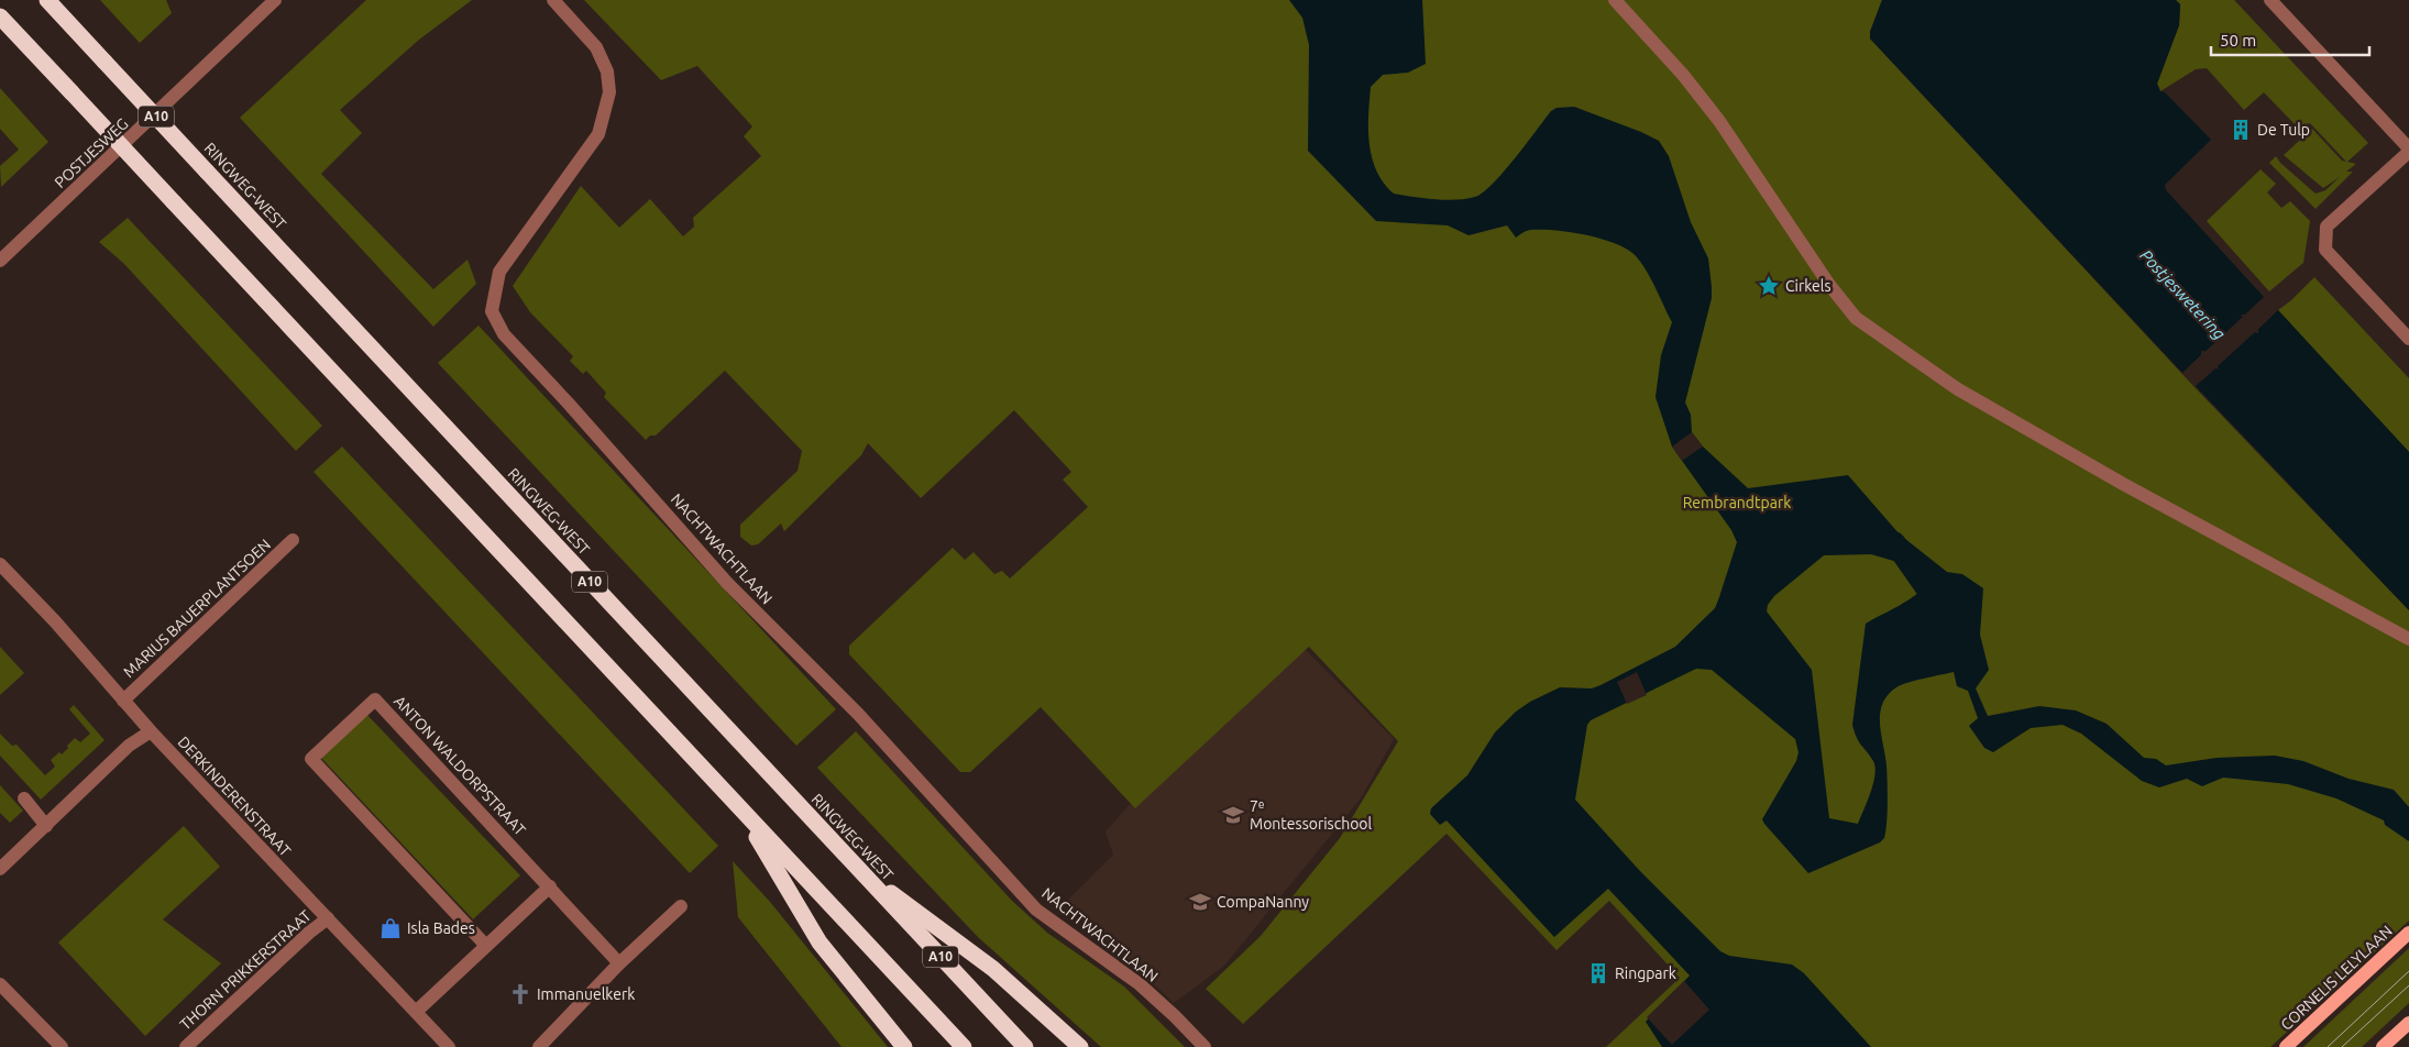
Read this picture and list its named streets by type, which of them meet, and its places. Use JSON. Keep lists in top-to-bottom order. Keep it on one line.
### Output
{"streets":{"highway":["A10","RINGWEG-WEST"],"main road":["CORNELIS LELYLAAN"],"street":["POSTJESWEG","NACHTWACHTLAAN","MARIUS BAUERPLANTSOEN","ANTON WALDORPSTRAAT","DERKINDERENSTRAAT","THORN PRIKKERSTRAAT"]},"crossings":[["A10","RINGWEG-WEST"],["MARIUS BAUERPLANTSOEN","DERKINDERENSTRAAT"],["DERKINDERENSTRAAT","THORN PRIKKERSTRAAT"]],"water":["Postjeswetering"],"parks":["Rembrandtpark"],"places":{"building":["De Tulp","Ringpark"],"place":["Cirkels"],"school or university":["7ᵉ Montessorischool","CompaNanny"],"shop":["Isla Bades"],"church":["Immanuelkerk"]},"scale_bar":"50 m"}
